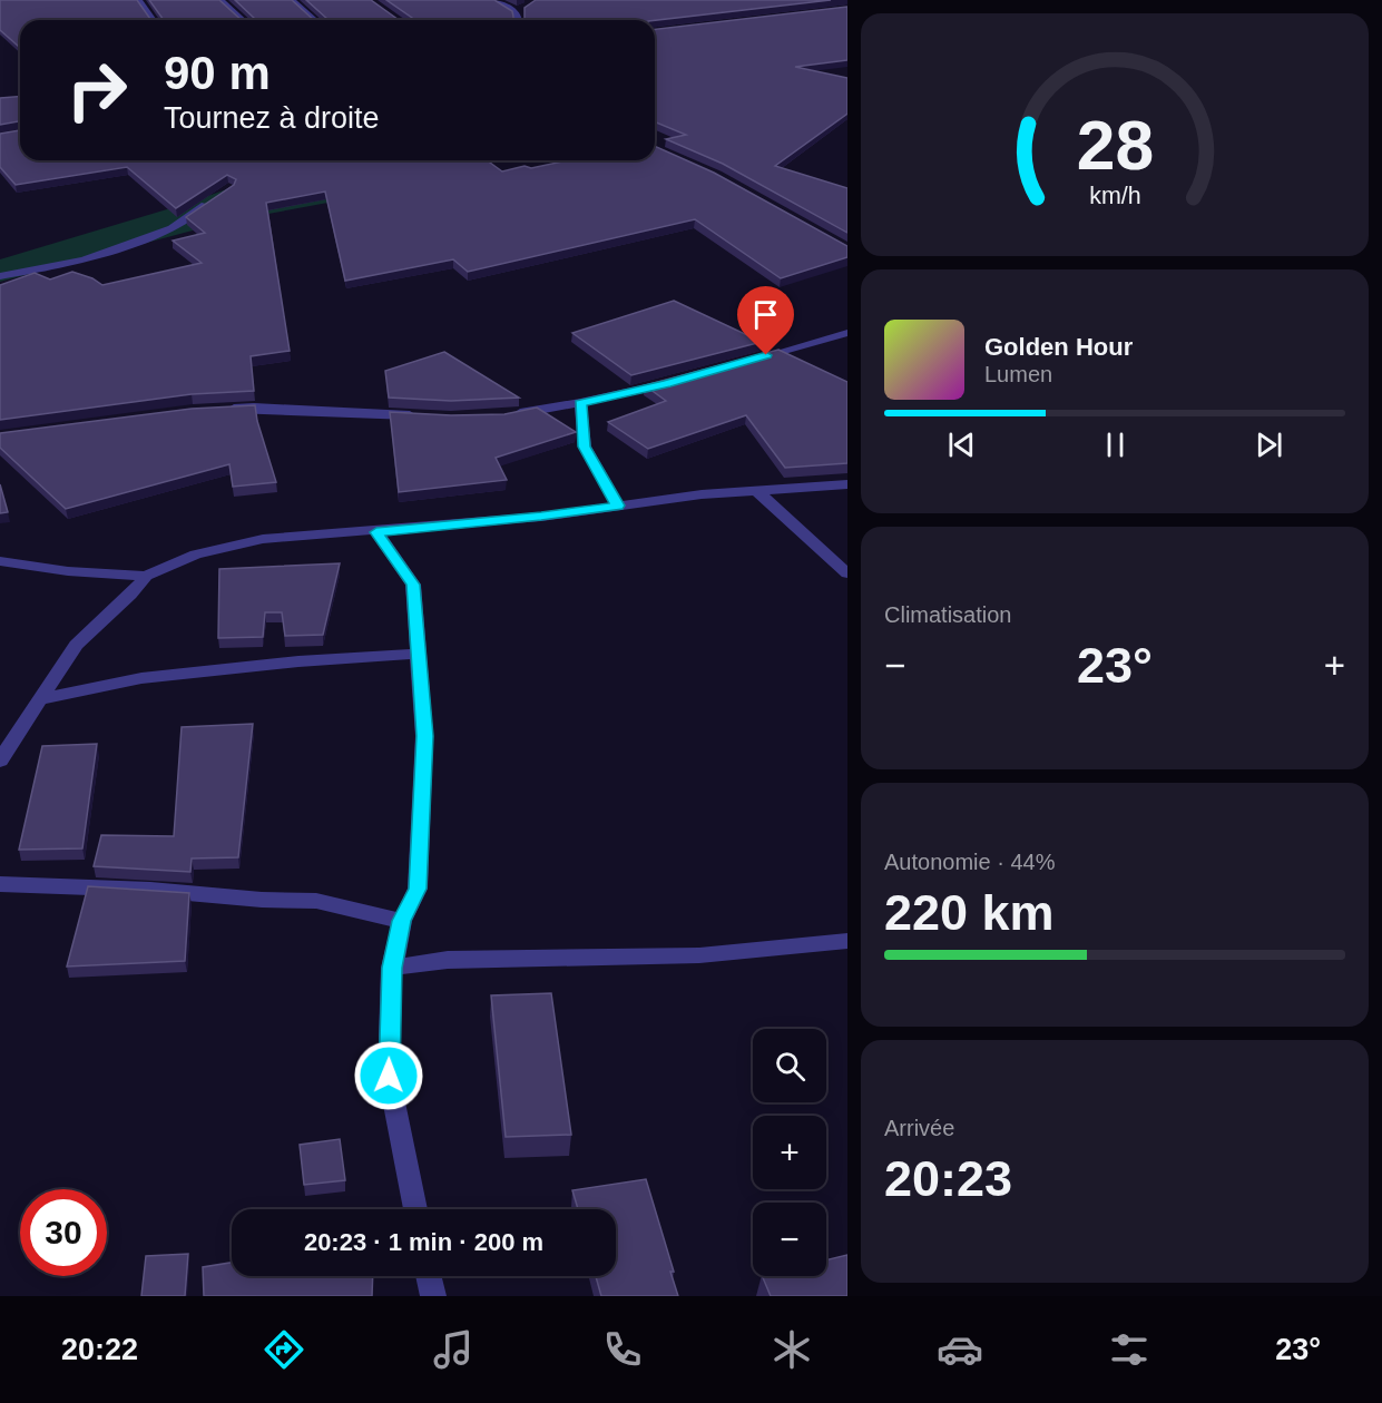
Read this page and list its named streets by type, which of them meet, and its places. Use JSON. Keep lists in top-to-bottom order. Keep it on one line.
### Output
{"page":{"turn":["90 m","Tournez à droite"],"song":["Golden Hour","Lumen"],"tile":["Climatisation",["Autonomie · 44%","220 km"],["Arrivée","20:23"]],"heat":["−","23°","+"],"map_buttons":["+","−"],"limit":"30","trip":"20:23 · 1 min · 200 m","tabs":["20:22","23°"],"gauge":["28","km/h"]}}
